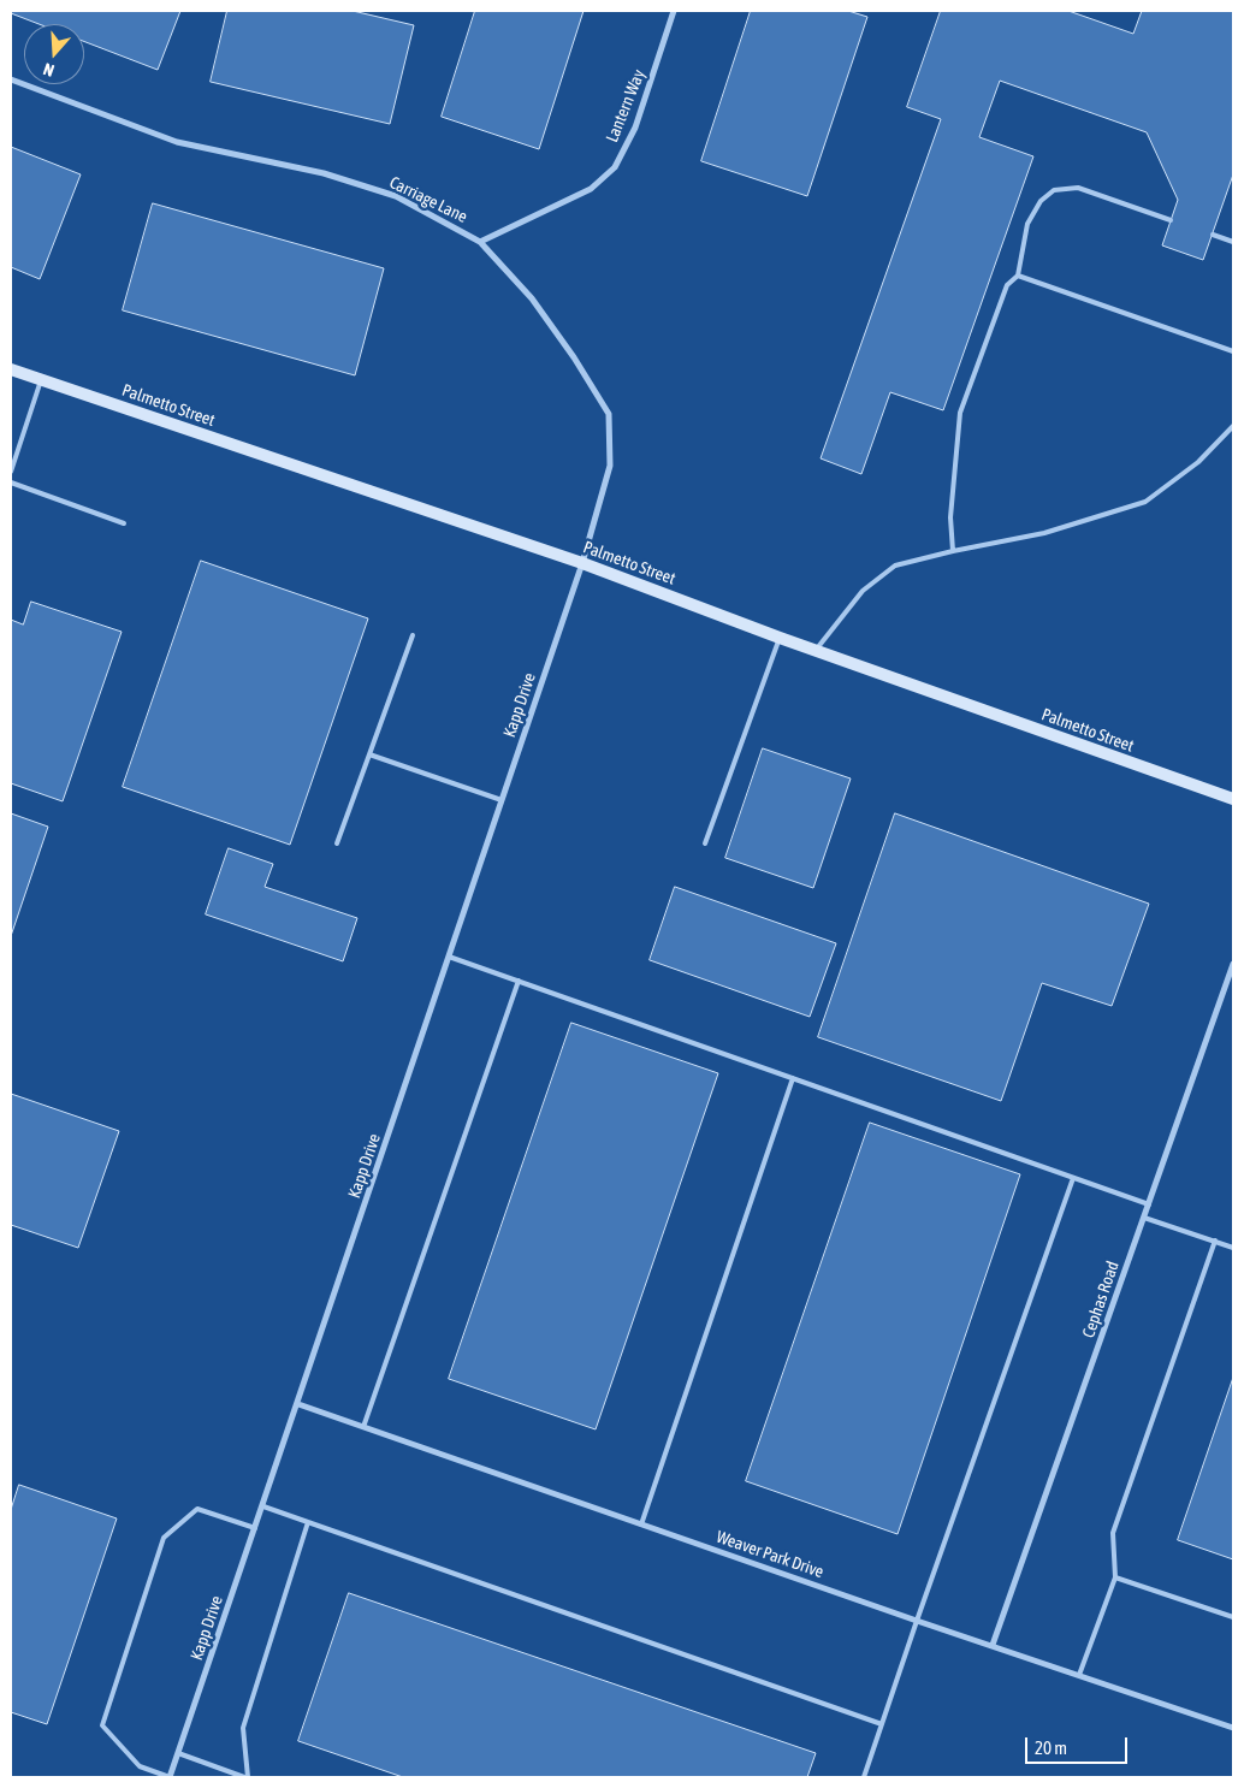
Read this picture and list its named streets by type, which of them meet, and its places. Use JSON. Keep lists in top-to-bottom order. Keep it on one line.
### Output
{"streets":{"street":["Lantern Way","Carriage Lane","Palmetto Street","Kapp Drive","Cephas Road","Weaver Park Drive"]},"crossings":[["Lantern Way","Carriage Lane"],["Carriage Lane","Palmetto Street"],["Carriage Lane","Kapp Drive"],["Palmetto Street","Kapp Drive"],["Kapp Drive","Weaver Park Drive"],["Cephas Road","Weaver Park Drive"]],"scale_bar":"20 m","north":"bottom"}
